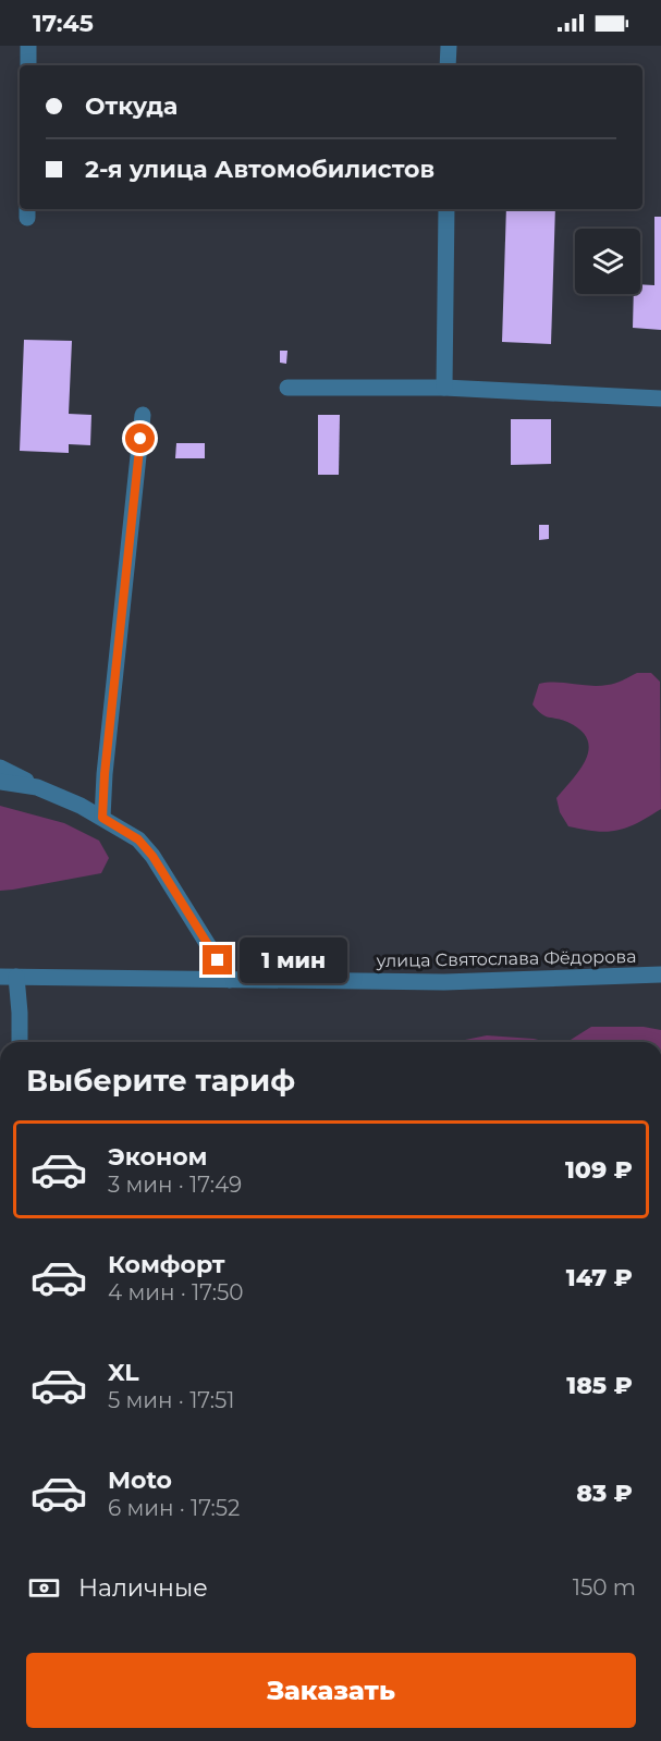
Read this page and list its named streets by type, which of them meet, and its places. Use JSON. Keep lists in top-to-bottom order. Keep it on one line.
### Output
{"streets":{"street":["улица Святослава Фёдорова"]},"page":{"status":"17:45","banner":["Откуда","2-я улица Автомобилистов"],"bubble":"1 мин","heading":"Выберите тариф","list":[{"name":"Эконом","note":"3 мин · 17:49","value":"109 ₽"},{"name":"Комфорт","note":"4 мин · 17:50","value":"147 ₽"},{"name":"XL","note":"5 мин · 17:51","value":"185 ₽"},{"name":"Moto","note":"6 мин · 17:52","value":"83 ₽"}],"pay":["Наличные","150 m"],"buttons":"Заказать"}}
